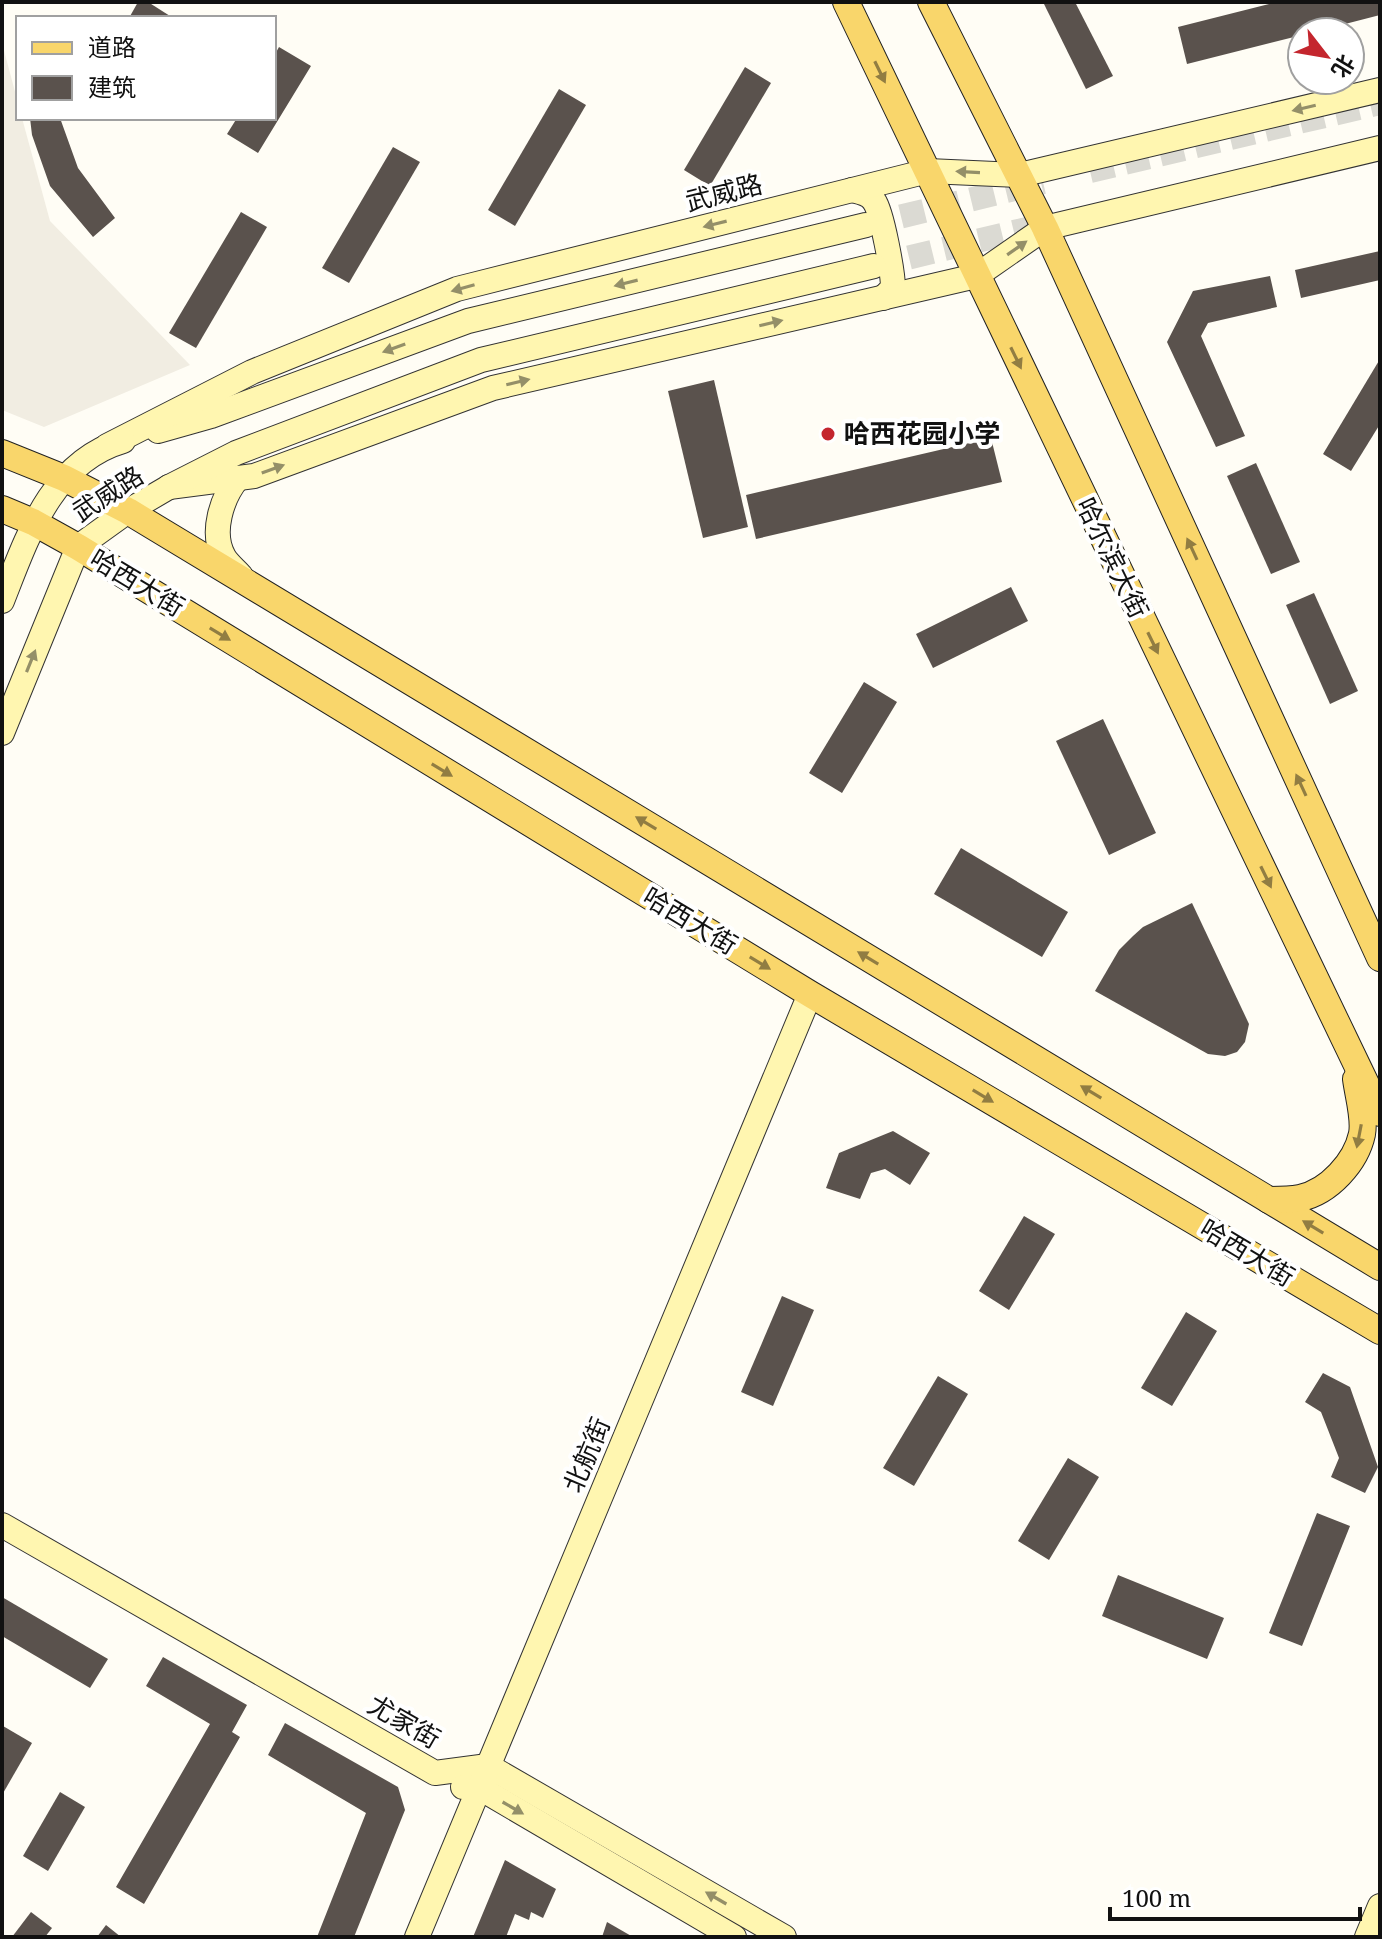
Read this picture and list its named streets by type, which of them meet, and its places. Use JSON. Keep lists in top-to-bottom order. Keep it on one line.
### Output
{"streets":{"main road":["武威路","哈尔滨大街","哈西大街","北航街","尤家街"]},"crossings":[["武威路","哈尔滨大街"],["武威路","哈西大街"],["哈西大街","北航街"],["北航街","尤家街"]],"places":["哈西花园小学"],"legend":["道路","建筑"],"scale_bar":"100 m","north":"bottom right"}
